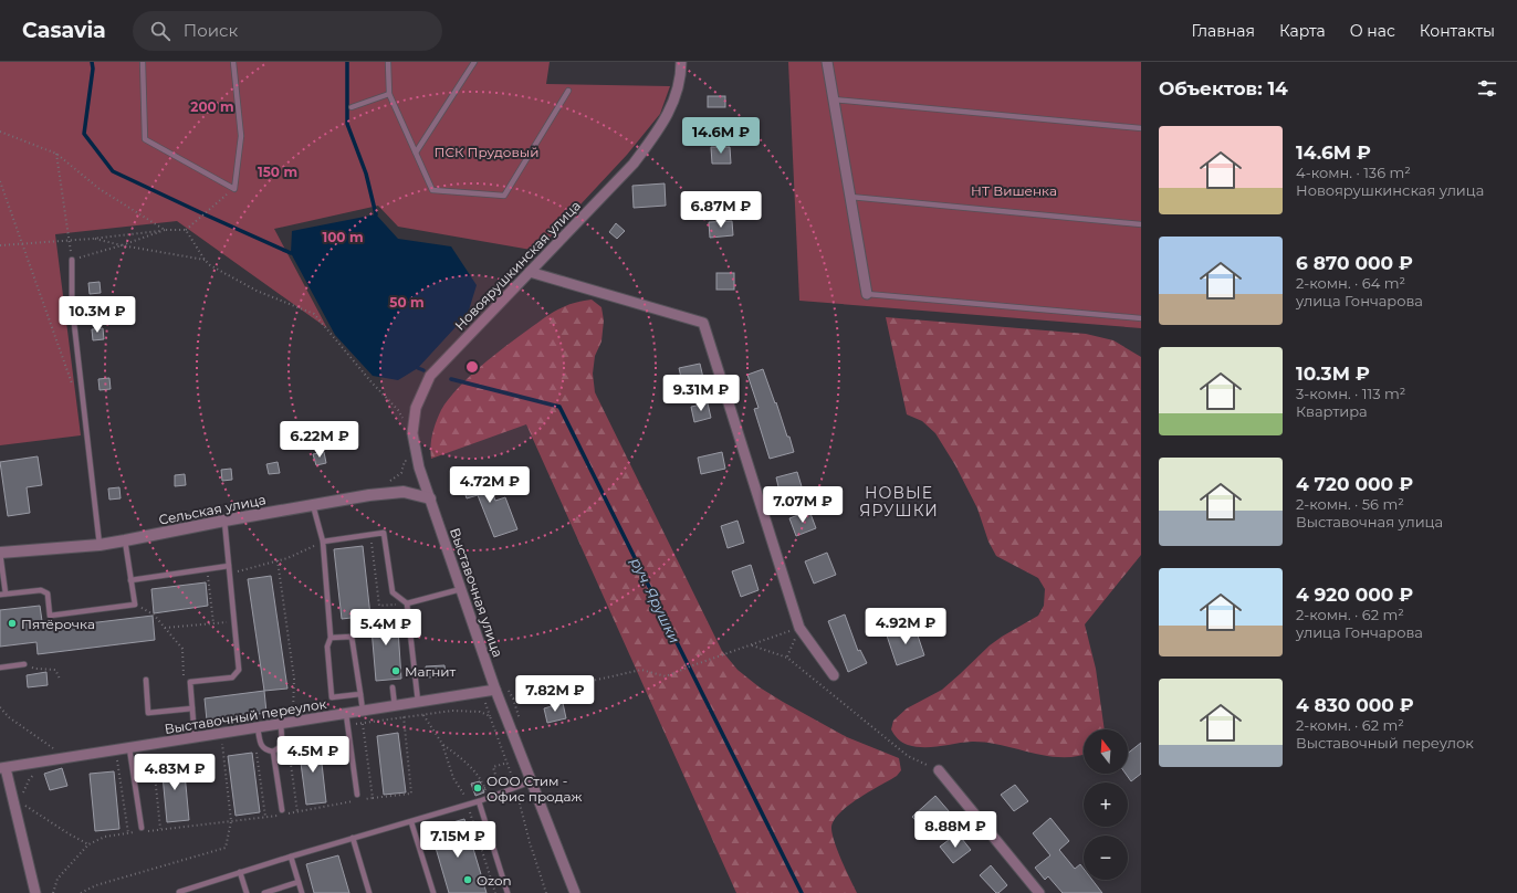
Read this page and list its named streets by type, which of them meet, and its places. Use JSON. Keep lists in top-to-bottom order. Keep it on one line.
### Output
{"streets":{"street":["Новоярушкинская улица","Сельская улица","Выставочная улица","Выставочный переулок"]},"crossings":[["Новоярушкинская улица","Сельская улица"],["Новоярушкинская улица","Выставочная улица"],["Сельская улица","Выставочная улица"],["Выставочная улица","Выставочный переулок"]],"districts":["НОВЫЕ ЯРУШКИ"],"water":["руч. Ярушки"],"parks":["ПСК Прудовый","НТ Вишенка"],"places":["Пятёрочка","Магнит","ООО Стим - Офис продаж","Ozon"],"north":"top","page":{"header":"Casavia","search":"Поиск","nav":["Главная","Карта","О нас","Контакты"],"heading":"Объектов: 14","list":[{"name":"14.6M ₽","note":"4-комн. · 136 m² · Новоярушкинская улица"},{"name":"6 870 000 ₽","note":"2-комн. · 64 m² · улица Гончарова"},{"name":"10.3M ₽","note":"3-комн. · 113 m² · Квартира"},{"name":"4 720 000 ₽","note":"2-комн. · 56 m² · Выставочная улица"},{"name":"4 920 000 ₽","note":"2-комн. · 62 m² · улица Гончарова"},{"name":"4 830 000 ₽","note":"2-комн. · 62 m² · Выставочный переулок"}],"price":["14.6M ₽","6.87M ₽","10.3M ₽","9.31M ₽","6.22M ₽","4.72M ₽","7.07M ₽","4.92M ₽","5.4M ₽","7.82M ₽","4.5M ₽","4.83M ₽","8.88M ₽","7.15M ₽"],"map_buttons":["+","−"]},"rings":["200 m","150 m","100 m","50 m"]}
